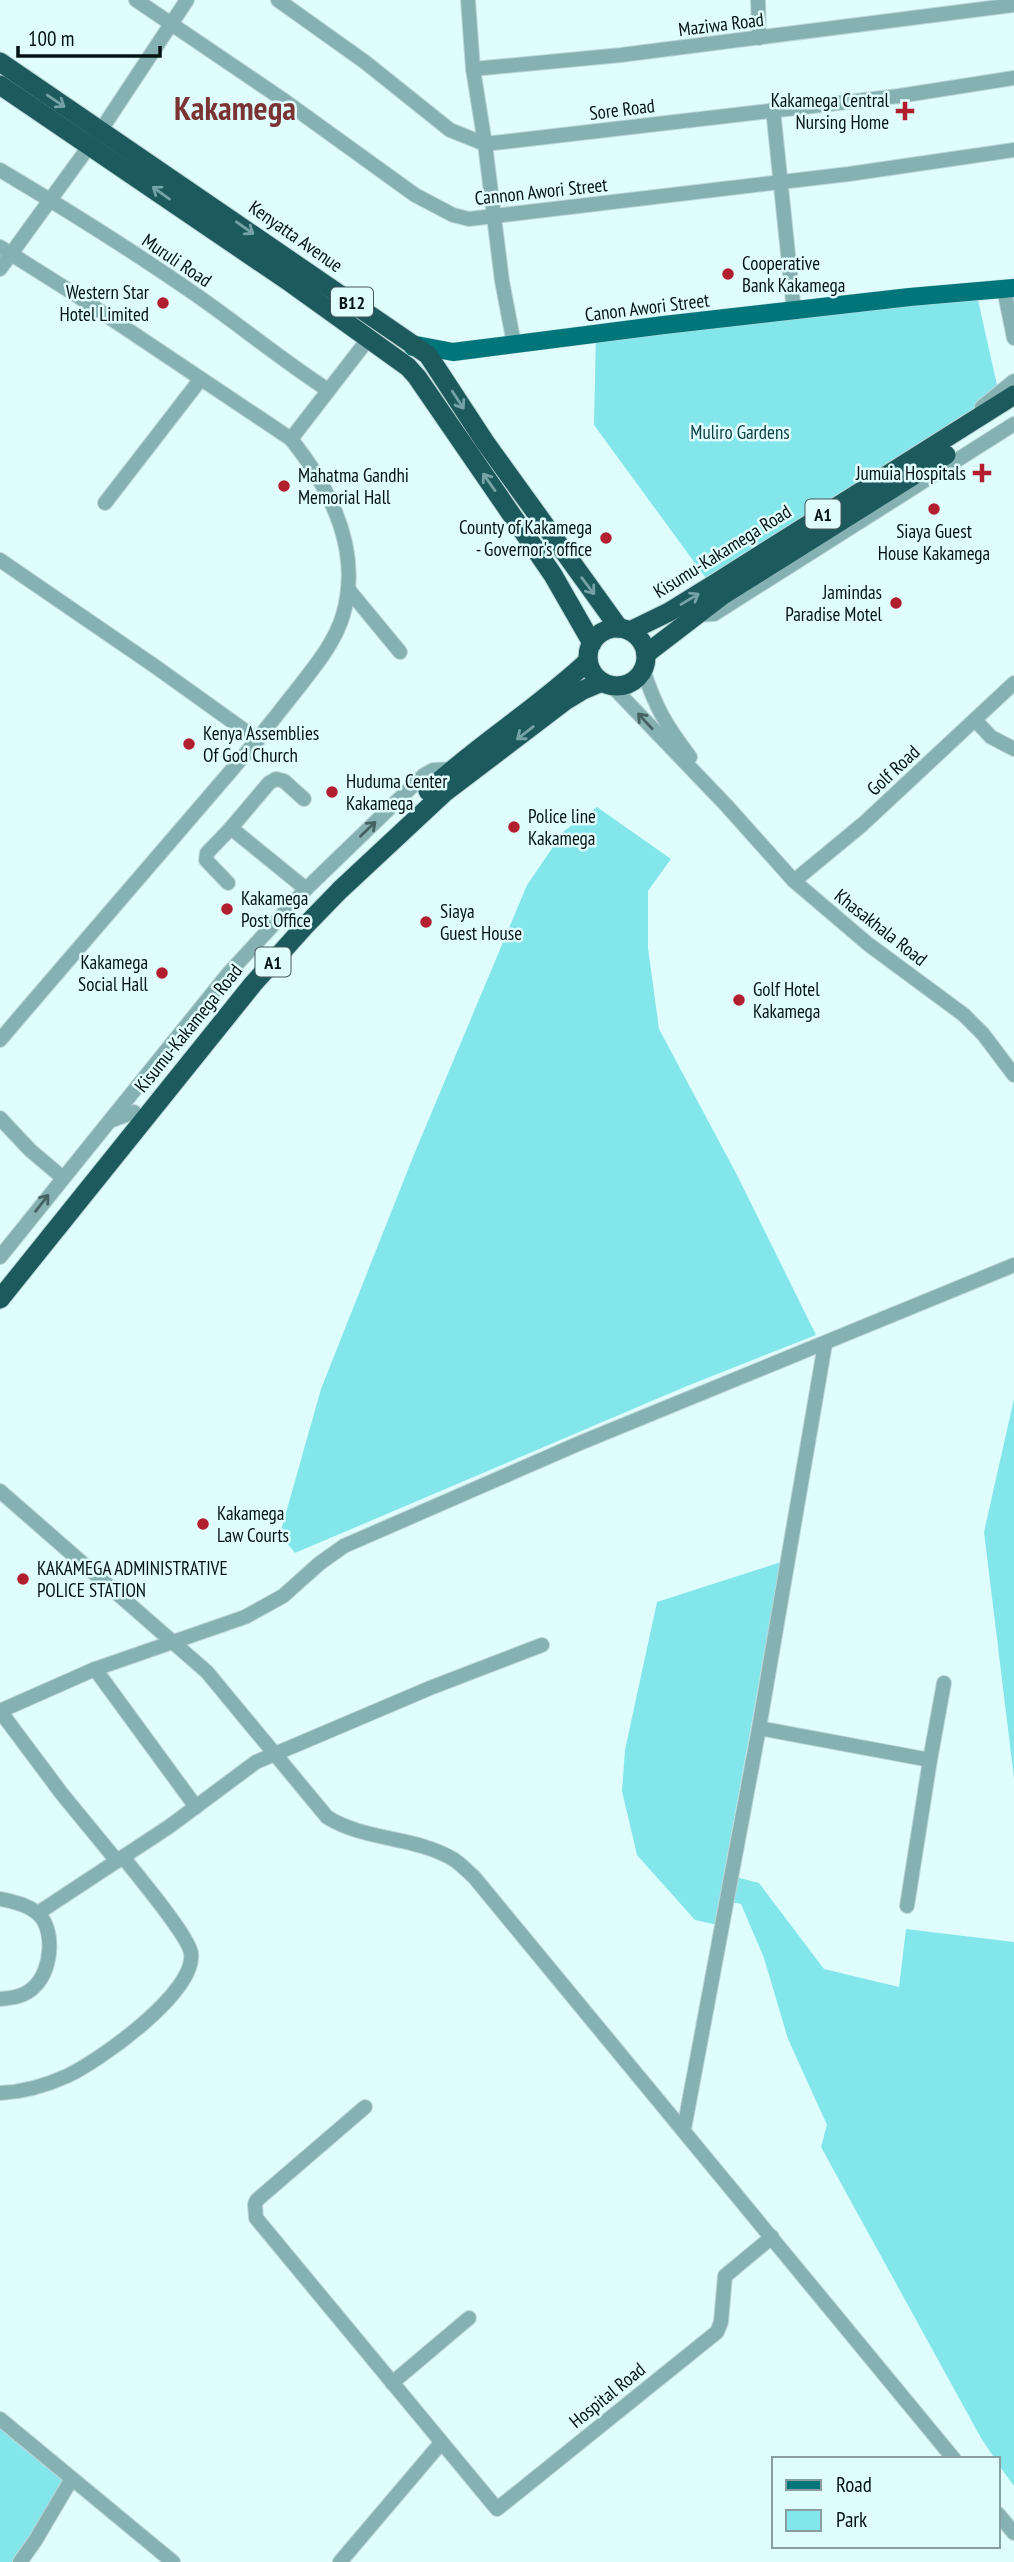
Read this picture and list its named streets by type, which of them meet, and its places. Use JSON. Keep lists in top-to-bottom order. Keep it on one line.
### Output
{"streets":{"highway":["Kenyatta Avenue","B12","A1","Kisumu-Kakamega Road"],"main road":["Canon Awori Street"],"street":["Maziwa Road","Sore Road","Cannon Awori Street","Muruli Road","Golf Road","Khasakhala Road","Hospital Road"]},"crossings":[["Kenyatta Avenue","Canon Awori Street"],["Kenyatta Avenue","Kisumu-Kakamega Road"],["Golf Road","Khasakhala Road"]],"districts":["Kakamega"],"parks":["Muliro Gardens"],"places":{"health":["Kakamega Central Nursing Home","Jumuia Hospitals"],"other":["Cooperative Bank Kakamega","Western Star Hotel Limited","Mahatma Gandhi Memorial Hall","Siaya Guest House Kakamega","County of Kakamega - Governor's office","Jamindas Paradise Motel","Kenya Assemblies Of God Church","Huduma Center Kakamega","Police line Kakamega","Kakamega Post Office","Siaya Guest House","Kakamega Social Hall","Golf Hotel Kakamega","Kakamega Law Courts","KAKAMEGA ADMINISTRATIVE POLICE STATION"]},"legend":["Road","Park"],"scale_bar":"100 m"}
